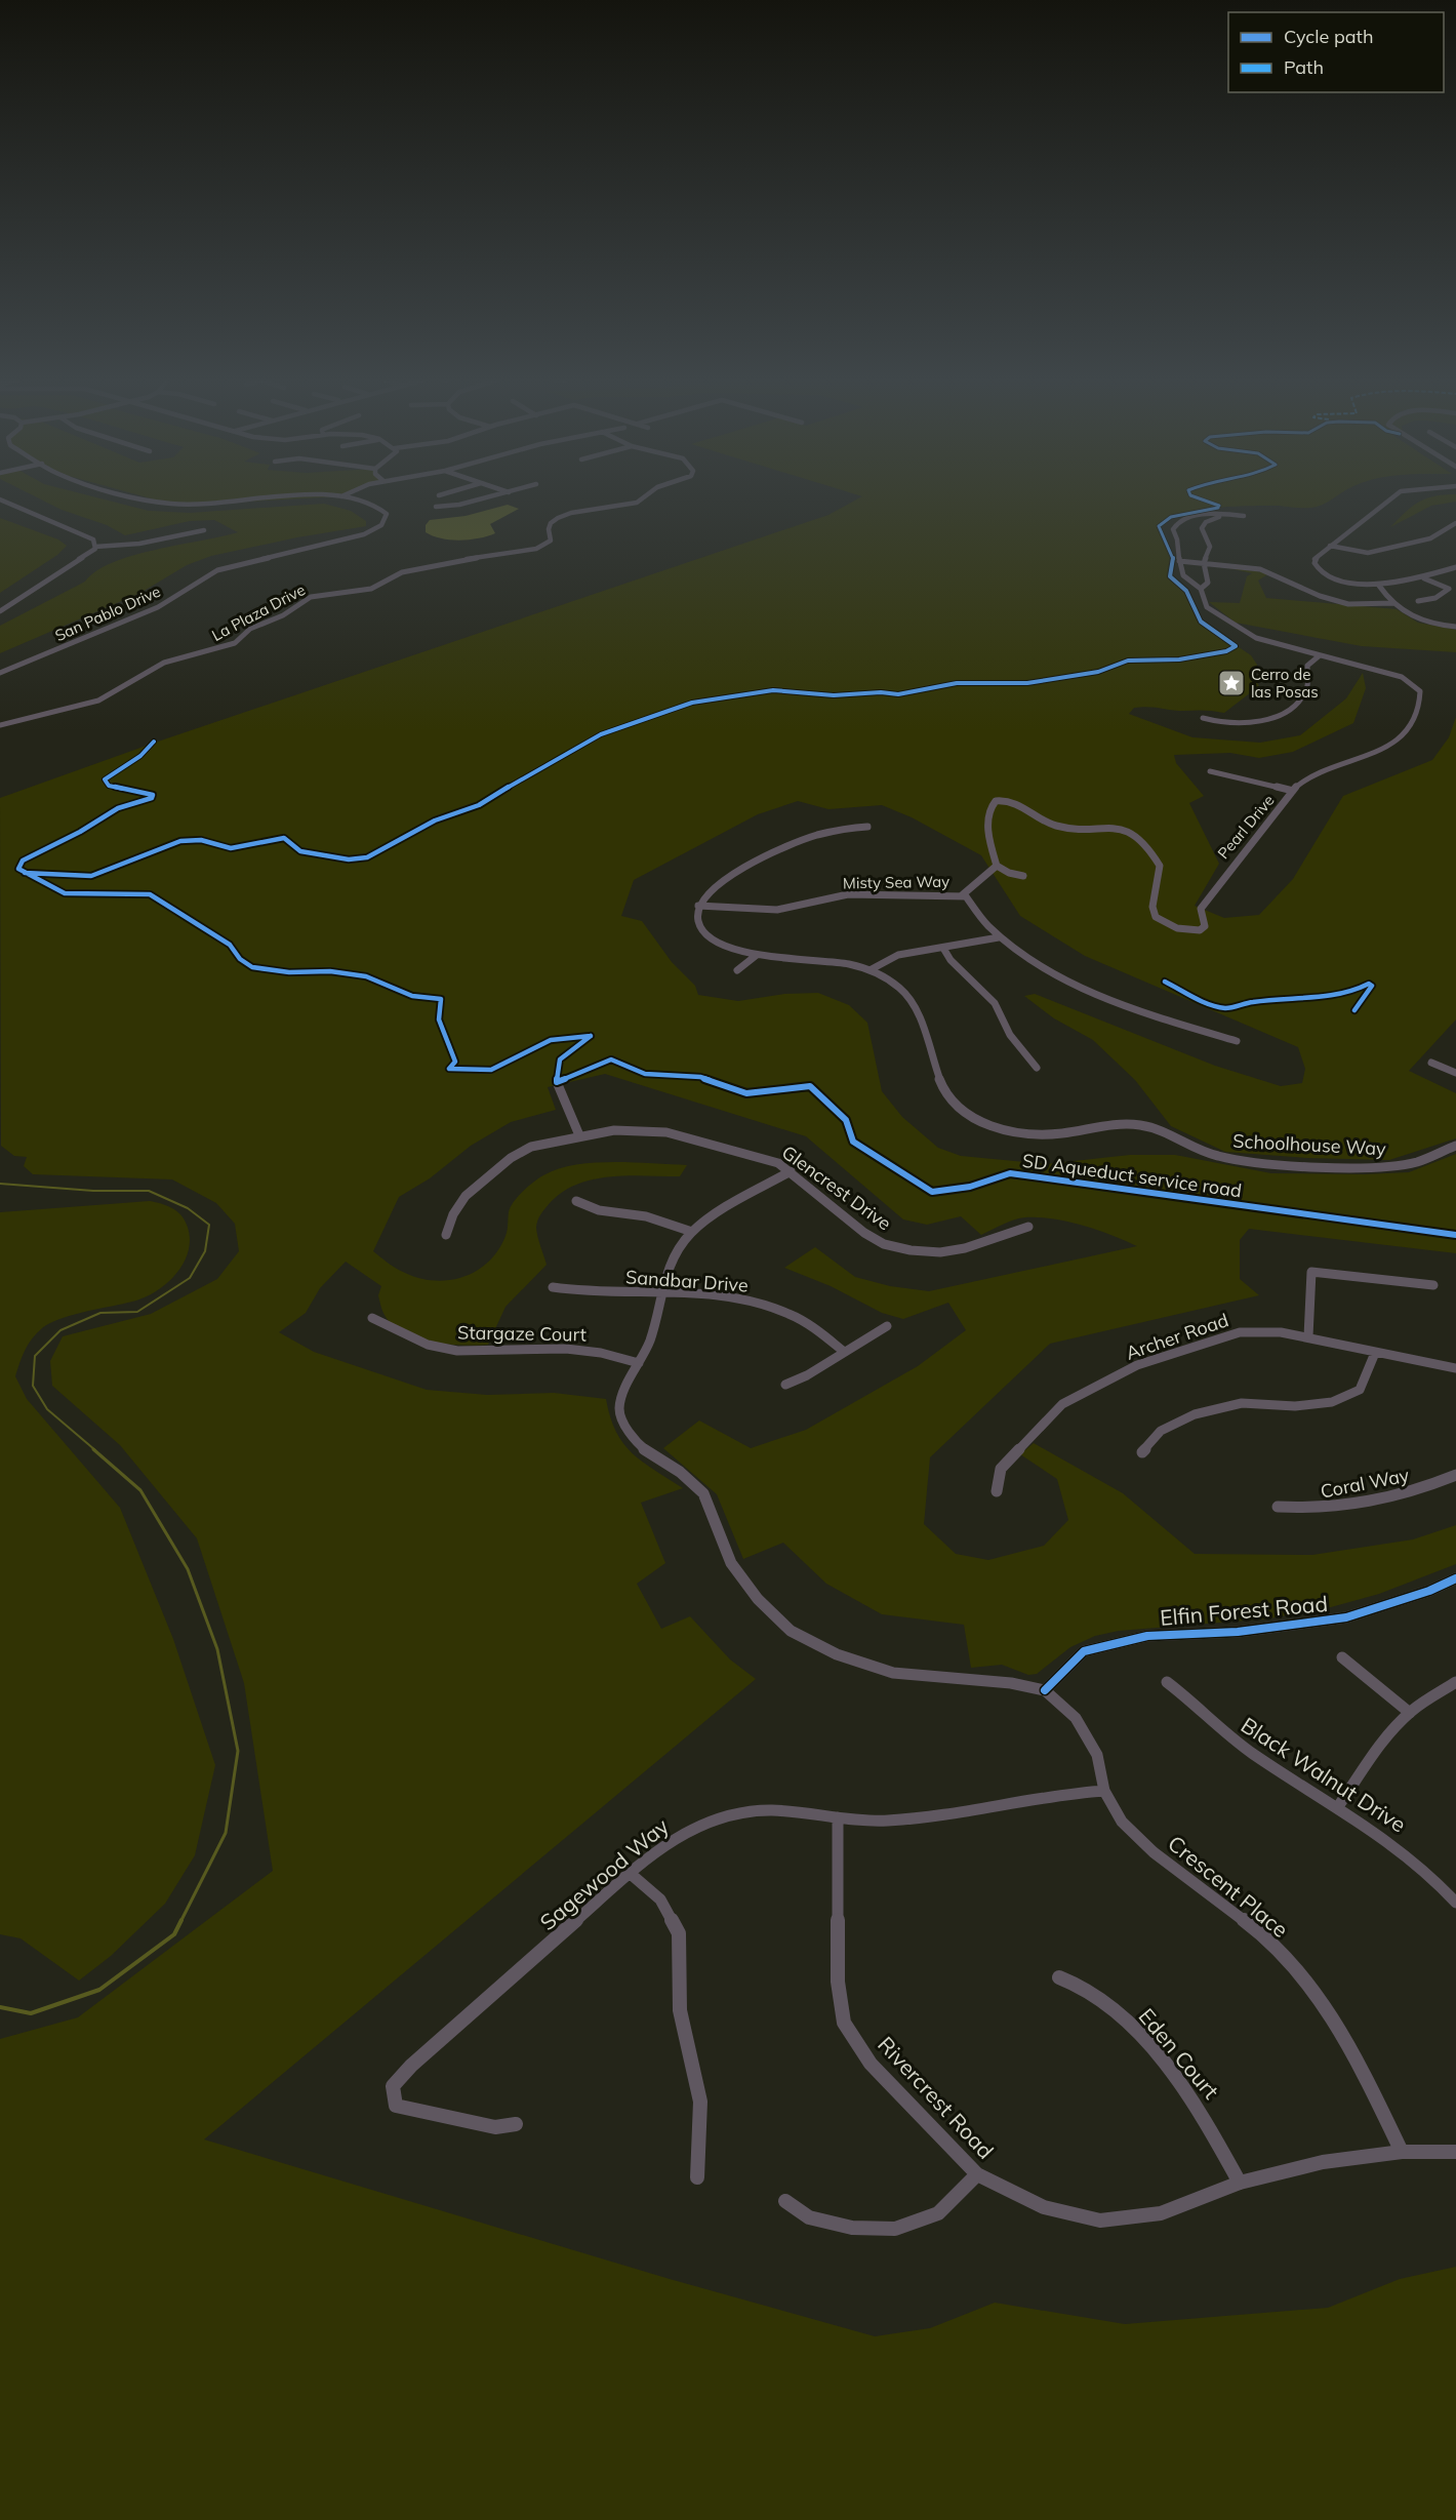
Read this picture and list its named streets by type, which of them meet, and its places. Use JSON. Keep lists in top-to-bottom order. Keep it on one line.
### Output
{"streets":{"street":["La Plaza Drive","San Pablo Drive","Pearl Drive","Misty Sea Way","Schoolhouse Way","Glencrest Drive","Sandbar Drive","Stargaze Court","Archer Road","Coral Way","Elfin Forest Road","Black Walnut Drive","Sagewood Way","Crescent Place","Eden Court","Rivercrest Road"],"cycle path":["SD Aqueduct service road"]},"crossings":[["Misty Sea Way","Schoolhouse Way"],["Elfin Forest Road","Crescent Place"],["Sagewood Way","Crescent Place"],["Sagewood Way","Rivercrest Road"],["Crescent Place","Rivercrest Road"],["Eden Court","Rivercrest Road"]],"places":{"place":["Cerro de las Posas"]},"legend":["Cycle path","Path"]}
